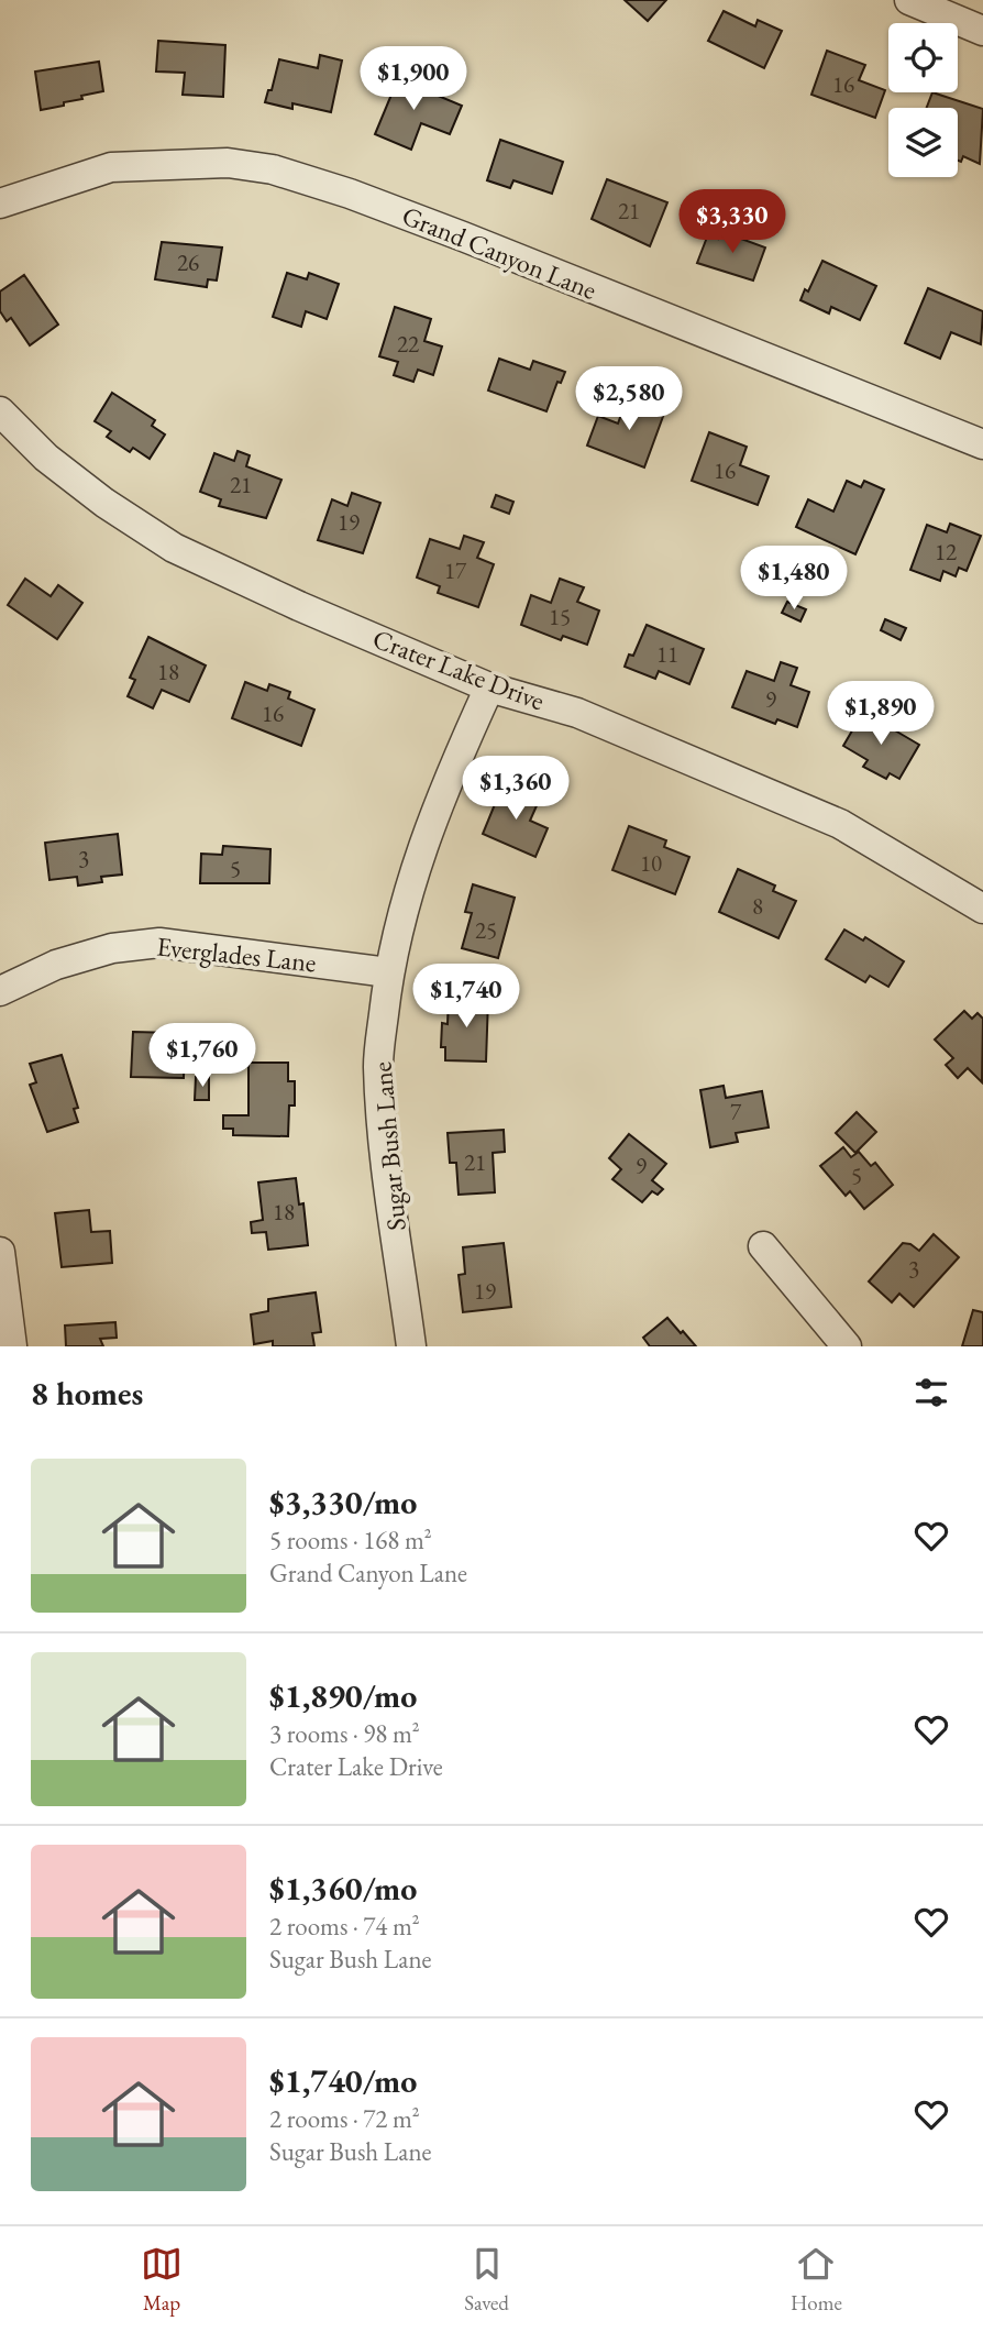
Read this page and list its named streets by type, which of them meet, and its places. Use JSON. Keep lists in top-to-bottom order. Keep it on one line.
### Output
{"streets":{"street":["Grand Canyon Lane","Crater Lake Drive","Everglades Lane","Sugar Bush Lane"]},"crossings":[["Crater Lake Drive","Sugar Bush Lane"],["Everglades Lane","Sugar Bush Lane"]],"house_numbers":["16","21","26","22","16","21","19","12","17","15","11","18","9","16","3","10","5","8","25","7","21","9","5","18","3","19"],"page":{"price":["$1,900","$3,330","$2,580","$1,480","$1,890","$1,360","$1,740","$1,760"],"heading":"8 homes","list":[{"name":"$3,330/mo","note":"5 rooms · 168 m² · Grand Canyon Lane"},{"name":"$1,890/mo","note":"3 rooms · 98 m² · Crater Lake Drive"},{"name":"$1,360/mo","note":"2 rooms · 74 m² · Sugar Bush Lane"},{"name":"$1,740/mo","note":"2 rooms · 72 m² · Sugar Bush Lane"}],"tabs":["Map","Saved","Home"]}}
